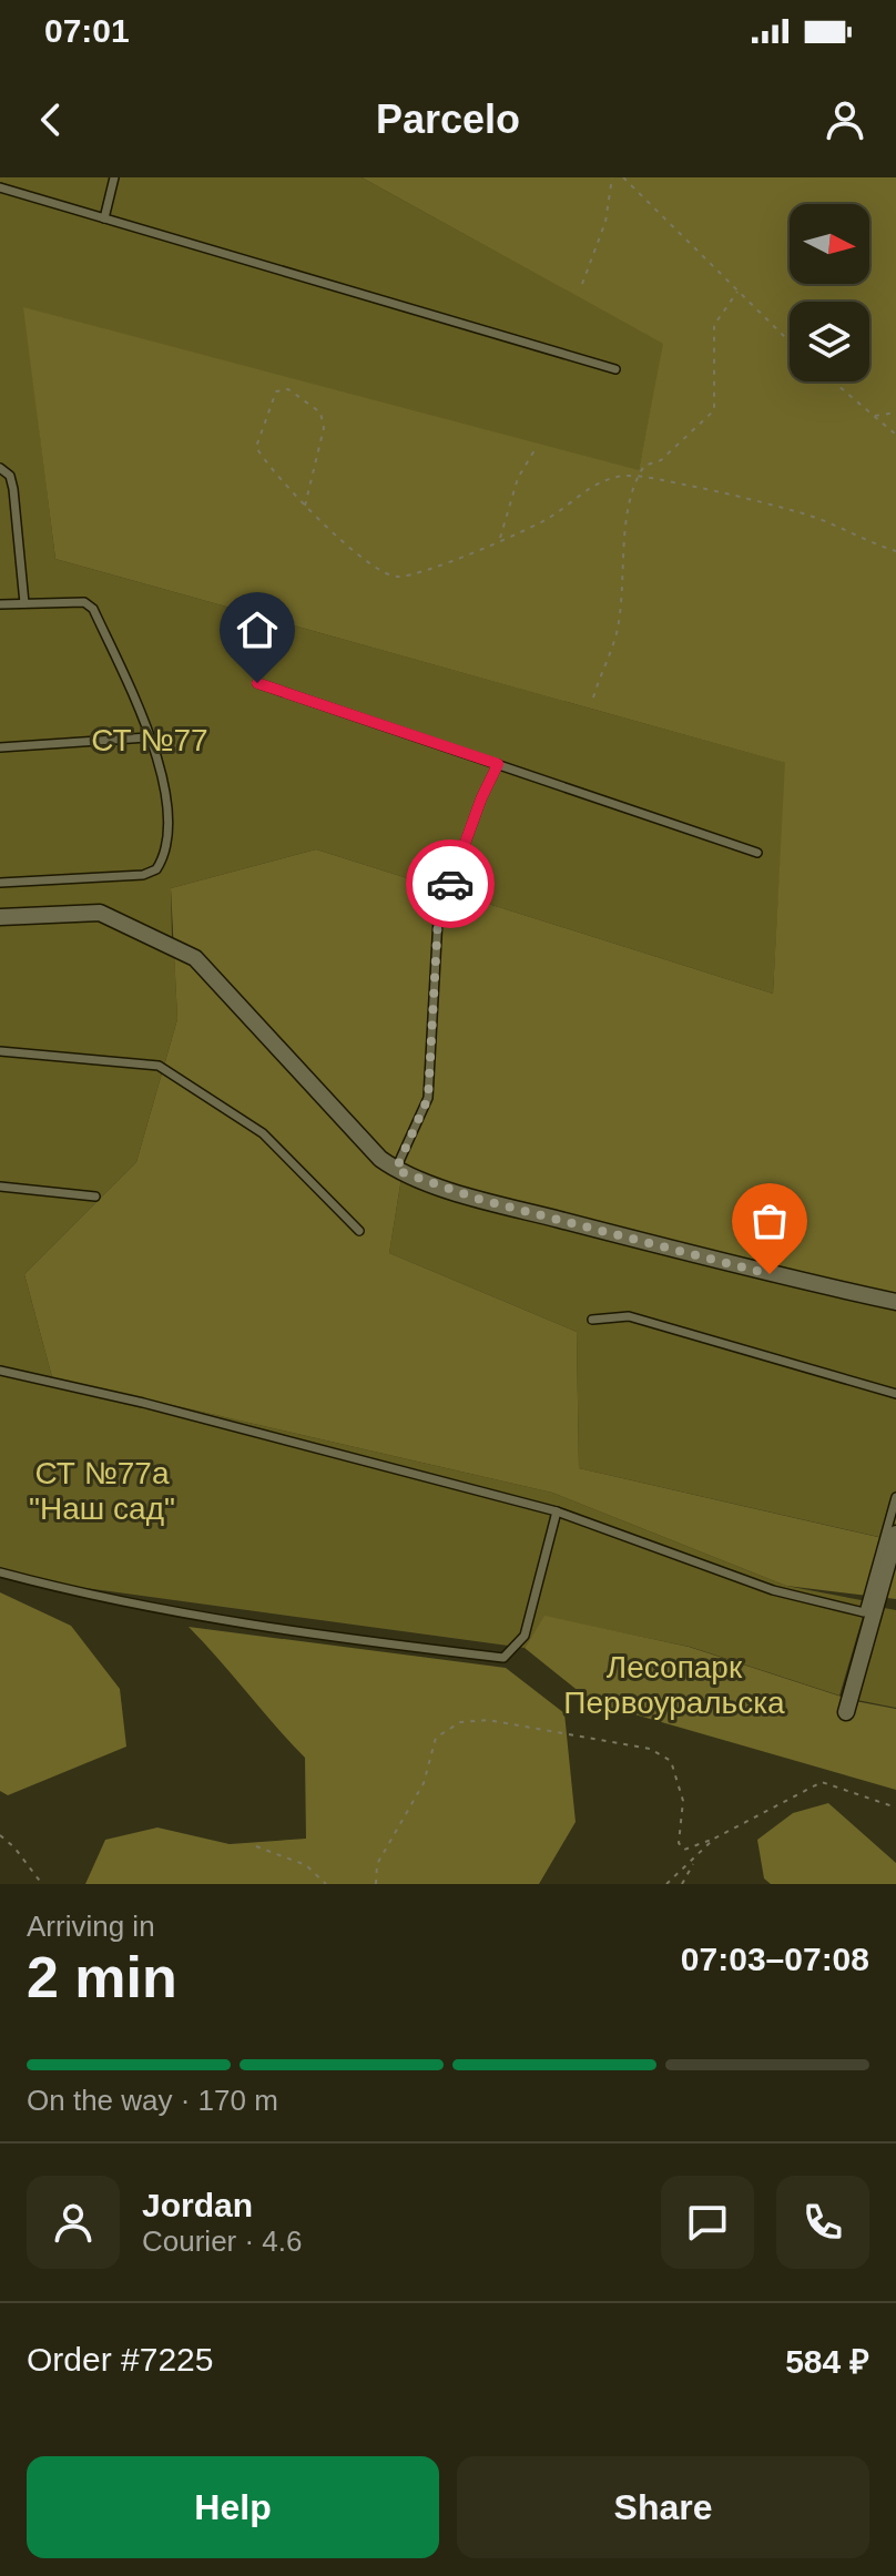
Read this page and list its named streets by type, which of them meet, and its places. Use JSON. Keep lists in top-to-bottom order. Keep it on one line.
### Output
{"parks":["СТ №77","СТ №77а \"Наш сад\"","Лесопарк Первоуральска"],"north":"right","page":{"status":"07:01","header":"Parcelo","heading":["2 min","Arriving in","07:03–07:08"],"panel":["Jordan","Courier · 4.6","Order #7225","584 ₽"],"bar":"On the way · 170 m","buttons":["Help","Share"]}}
